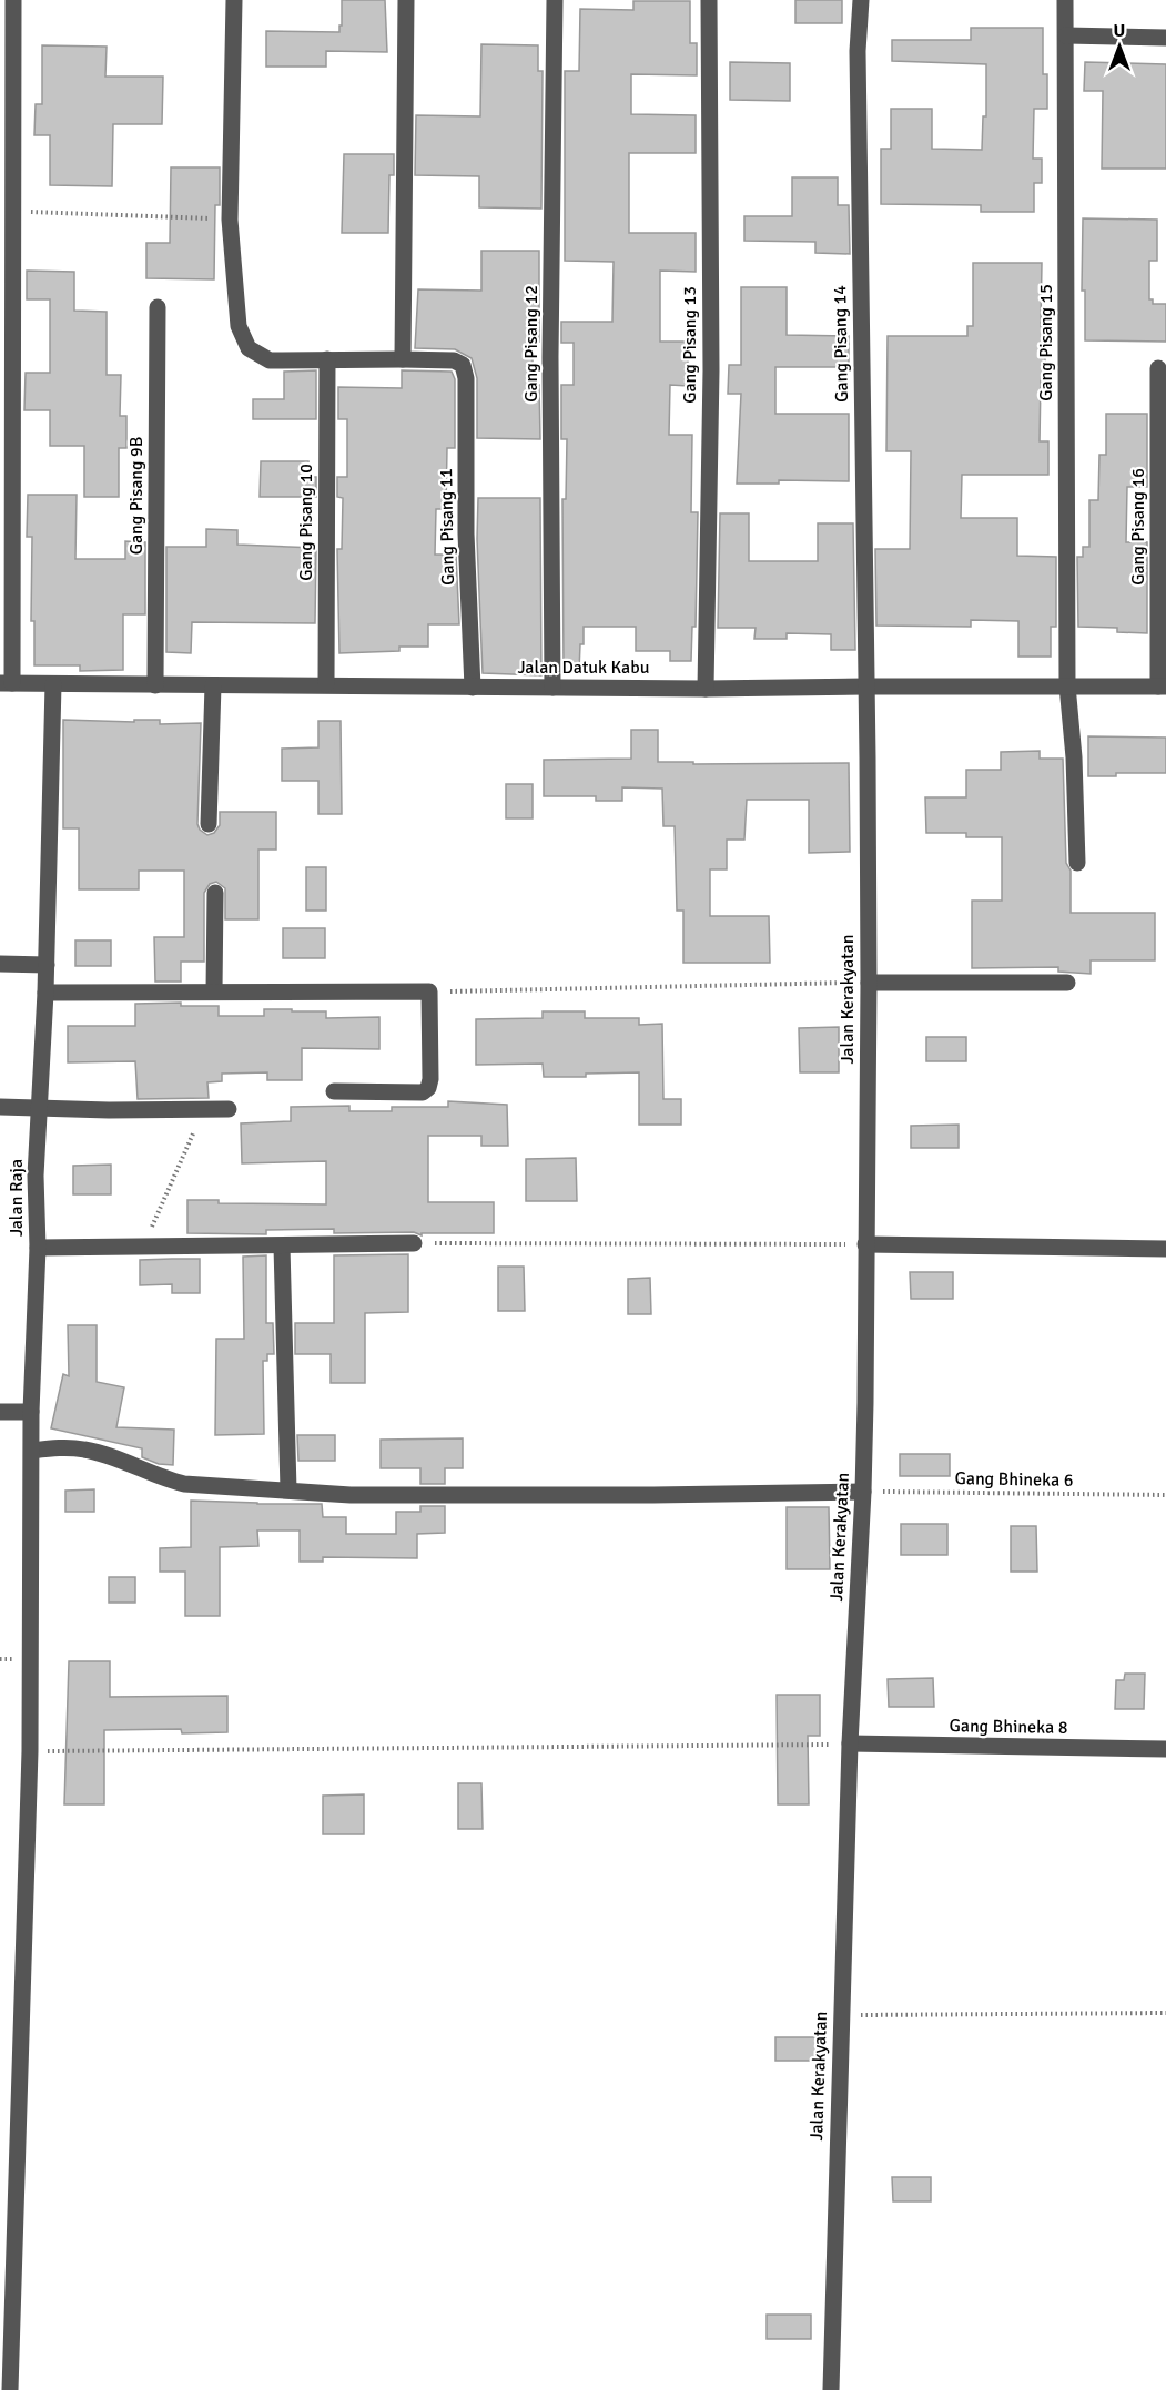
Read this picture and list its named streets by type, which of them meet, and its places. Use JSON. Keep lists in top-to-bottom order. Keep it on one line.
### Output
{"streets":{"street":["Gang Pisang 15","Gang Pisang 12","Gang Pisang 14","Gang Pisang 13","Gang Pisang 9B","Gang Pisang 10","Gang Pisang 11","Gang Pisang 16","Jalan Datuk Kabu","Jalan Kerakyatan","Jalan Raja","Gang Bhineka 8"],"path":["Gang Bhineka 6"]},"crossings":[["Gang Pisang 15","Jalan Datuk Kabu"],["Gang Pisang 12","Jalan Datuk Kabu"],["Gang Pisang 14","Jalan Datuk Kabu"],["Gang Pisang 14","Jalan Kerakyatan"],["Gang Pisang 13","Jalan Datuk Kabu"],["Gang Pisang 9B","Jalan Datuk Kabu"],["Gang Pisang 10","Jalan Datuk Kabu"],["Gang Pisang 11","Jalan Datuk Kabu"],["Gang Pisang 16","Jalan Datuk Kabu"],["Jalan Datuk Kabu","Jalan Kerakyatan"],["Jalan Datuk Kabu","Jalan Raja"],["Jalan Kerakyatan","Gang Bhineka 6"],["Jalan Kerakyatan","Gang Bhineka 8"]],"north":"top"}
